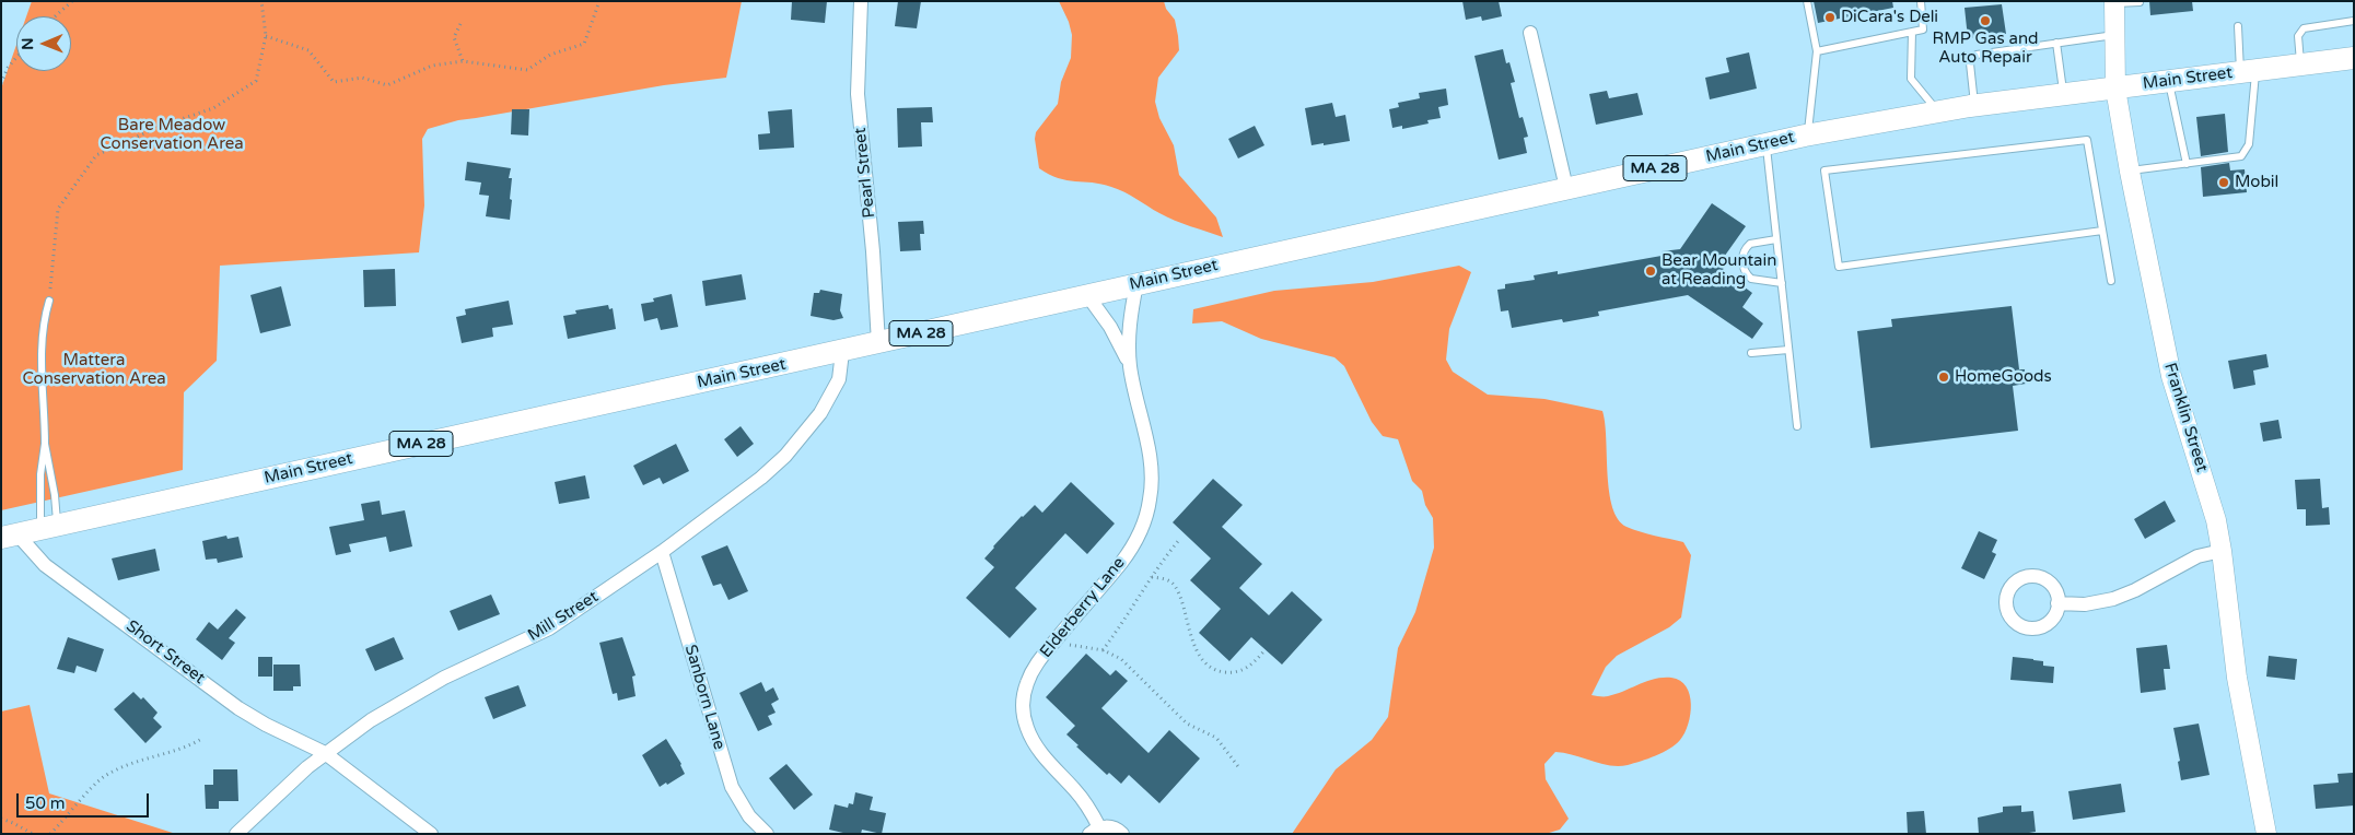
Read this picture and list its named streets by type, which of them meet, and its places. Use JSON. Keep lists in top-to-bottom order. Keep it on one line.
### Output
{"streets":{"main road":["Main Street","MA 28","Franklin Street"],"street":["Pearl Street","Elderberry Lane","Mill Street","Short Street","Sanborn Lane"]},"crossings":[["Main Street","Pearl Street"],["Main Street","Franklin Street"],["Main Street","Elderberry Lane"],["Main Street","Mill Street"],["Main Street","Short Street"],["Mill Street","Short Street"],["Mill Street","Sanborn Lane"]],"parks":["Bare Meadow Conservation Area","Mattera Conservation Area"],"places":["DiCara's Deli","RMP Gas and Auto Repair","Mobil","Bear Mountain at Reading","HomeGoods"],"scale_bar":"50 m","north":"left"}
